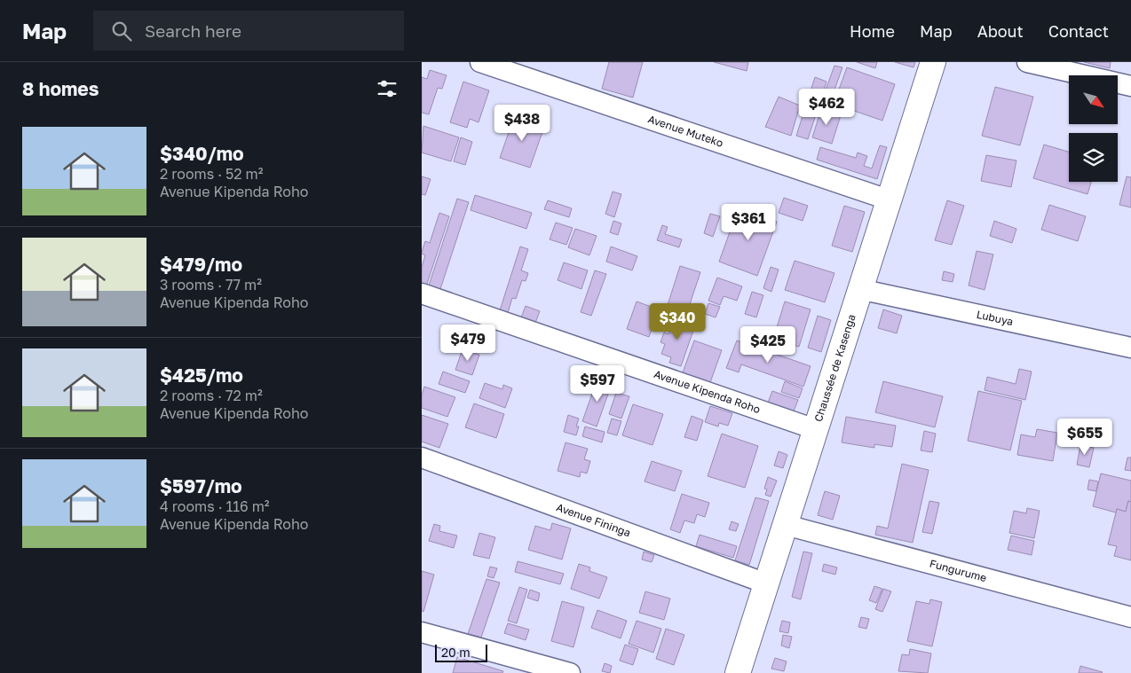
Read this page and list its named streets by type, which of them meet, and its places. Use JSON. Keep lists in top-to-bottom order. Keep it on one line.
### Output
{"streets":{"main road":["Chaussée de Kasenga"],"street":["Avenue Muteko","Lubuya","Avenue Kipenda Roho","Avenue Fininga","Fungurume"]},"crossings":[["Avenue Muteko","Chaussée de Kasenga"],["Lubuya","Chaussée de Kasenga"],["Chaussée de Kasenga","Avenue Kipenda Roho"],["Chaussée de Kasenga","Avenue Fininga"],["Chaussée de Kasenga","Fungurume"]],"scale_bar":"20 m","north":"bottom right","page":{"header":"Map","search":"Search here","nav":["Home","Map","About","Contact"],"heading":"8 homes","price":["$462","$438","$361","$340","$479","$425","$597","$655"],"list":[{"name":"$340/mo","note":"2 rooms · 52 m² · Avenue Kipenda Roho"},{"name":"$479/mo","note":"3 rooms · 77 m² · Avenue Kipenda Roho"},{"name":"$425/mo","note":"2 rooms · 72 m² · Avenue Kipenda Roho"},{"name":"$597/mo","note":"4 rooms · 116 m² · Avenue Kipenda Roho"}],"scale":"20 m"}}
